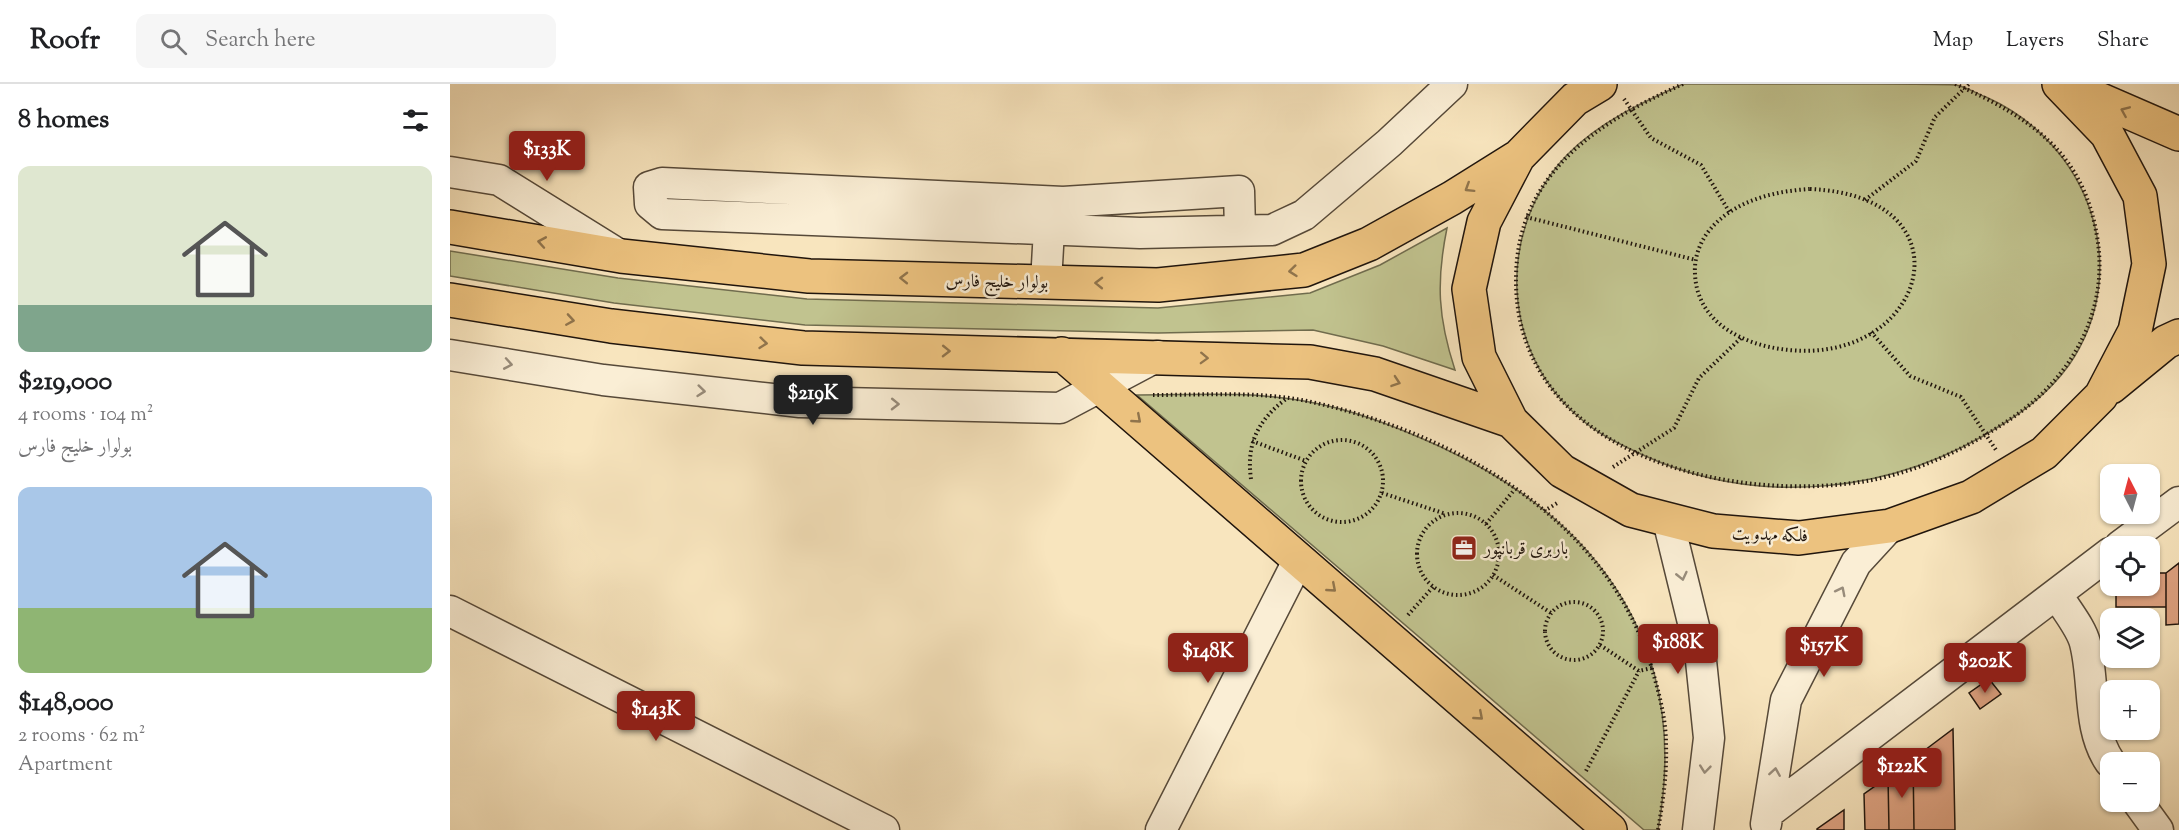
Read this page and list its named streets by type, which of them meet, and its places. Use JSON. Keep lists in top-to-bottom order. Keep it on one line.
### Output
{"streets":{"highway":["بولوار خلیج فارس","فلکه مهدویت"]},"crossings":[["بولوار خلیج فارس","فلکه مهدویت"]],"places":{"office":["باربری قربانپور"]},"north":"top","page":{"header":"Roofr","search":"Search here","nav":["Map","Layers","Share"],"heading":"8 homes","price":["$133K","$219K","$188K","$157K","$148K","$202K","$143K","$122K"],"list":[{"name":"$219,000","note":"4 rooms · 104 m² · بولوار خلیج فارس"},{"name":"$148,000","note":"2 rooms · 62 m² · Apartment"}],"map_buttons":["+","−"]}}
